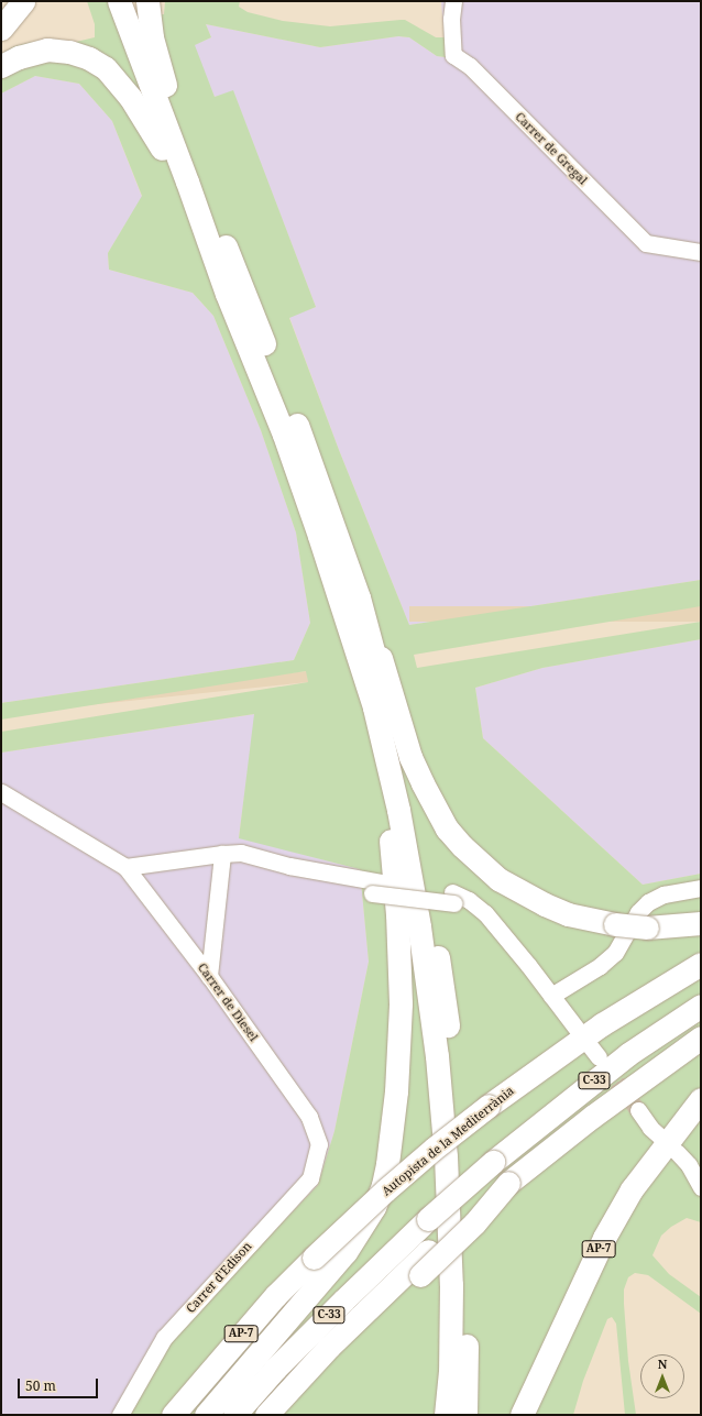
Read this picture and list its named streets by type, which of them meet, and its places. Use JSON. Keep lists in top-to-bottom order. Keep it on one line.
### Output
{"streets":{"highway":["C-33","Autopista de la Mediterrània","AP-7"],"street":["Carrer de Gregal","Carrer de Diesel","Carrer d'Edison"]},"crossings":[["Carrer de Diesel","Carrer d'Edison"]],"scale_bar":"50 m","north":"top"}
